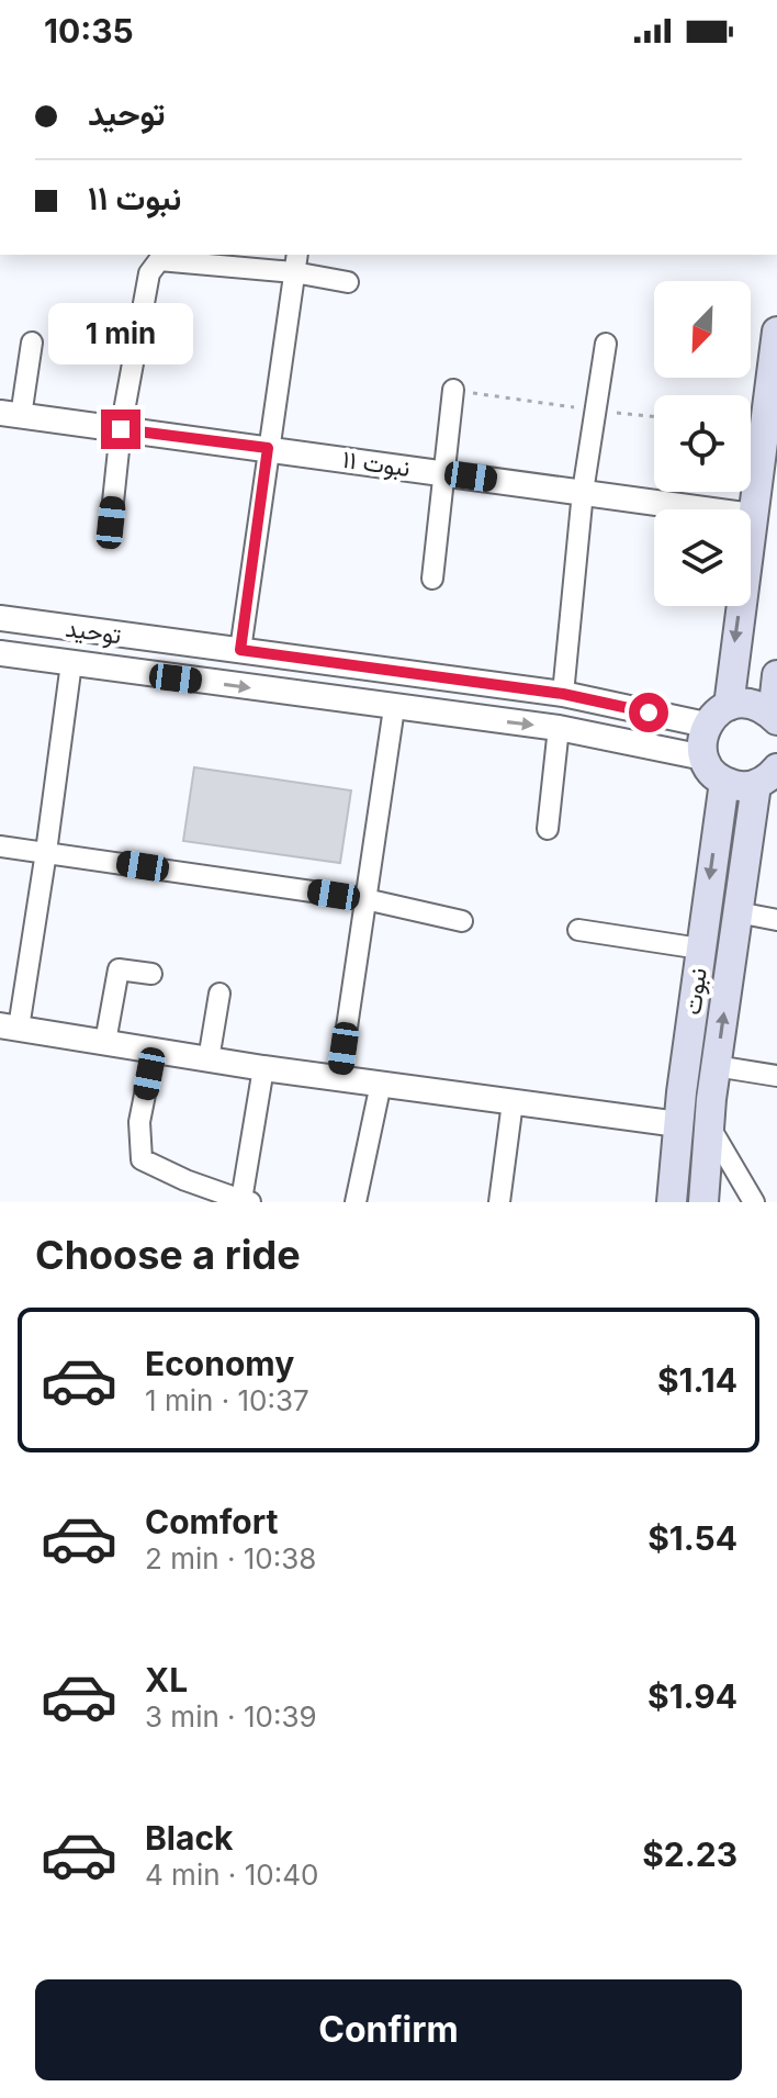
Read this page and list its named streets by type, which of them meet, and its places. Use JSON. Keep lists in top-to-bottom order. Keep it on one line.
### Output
{"streets":{"main road":["نبوت"],"street":["نبوت ۱۱","توحید"]},"north":"bottom left","page":{"status":"10:35","banner":["توحید","نبوت ۱۱"],"bubble":"1 min","heading":"Choose a ride","list":[{"name":"Economy","note":"1 min · 10:37","value":"$1.14"},{"name":"Comfort","note":"2 min · 10:38","value":"$1.54"},{"name":"XL","note":"3 min · 10:39","value":"$1.94"},{"name":"Black","note":"4 min · 10:40","value":"$2.23"}],"buttons":"Confirm"}}
